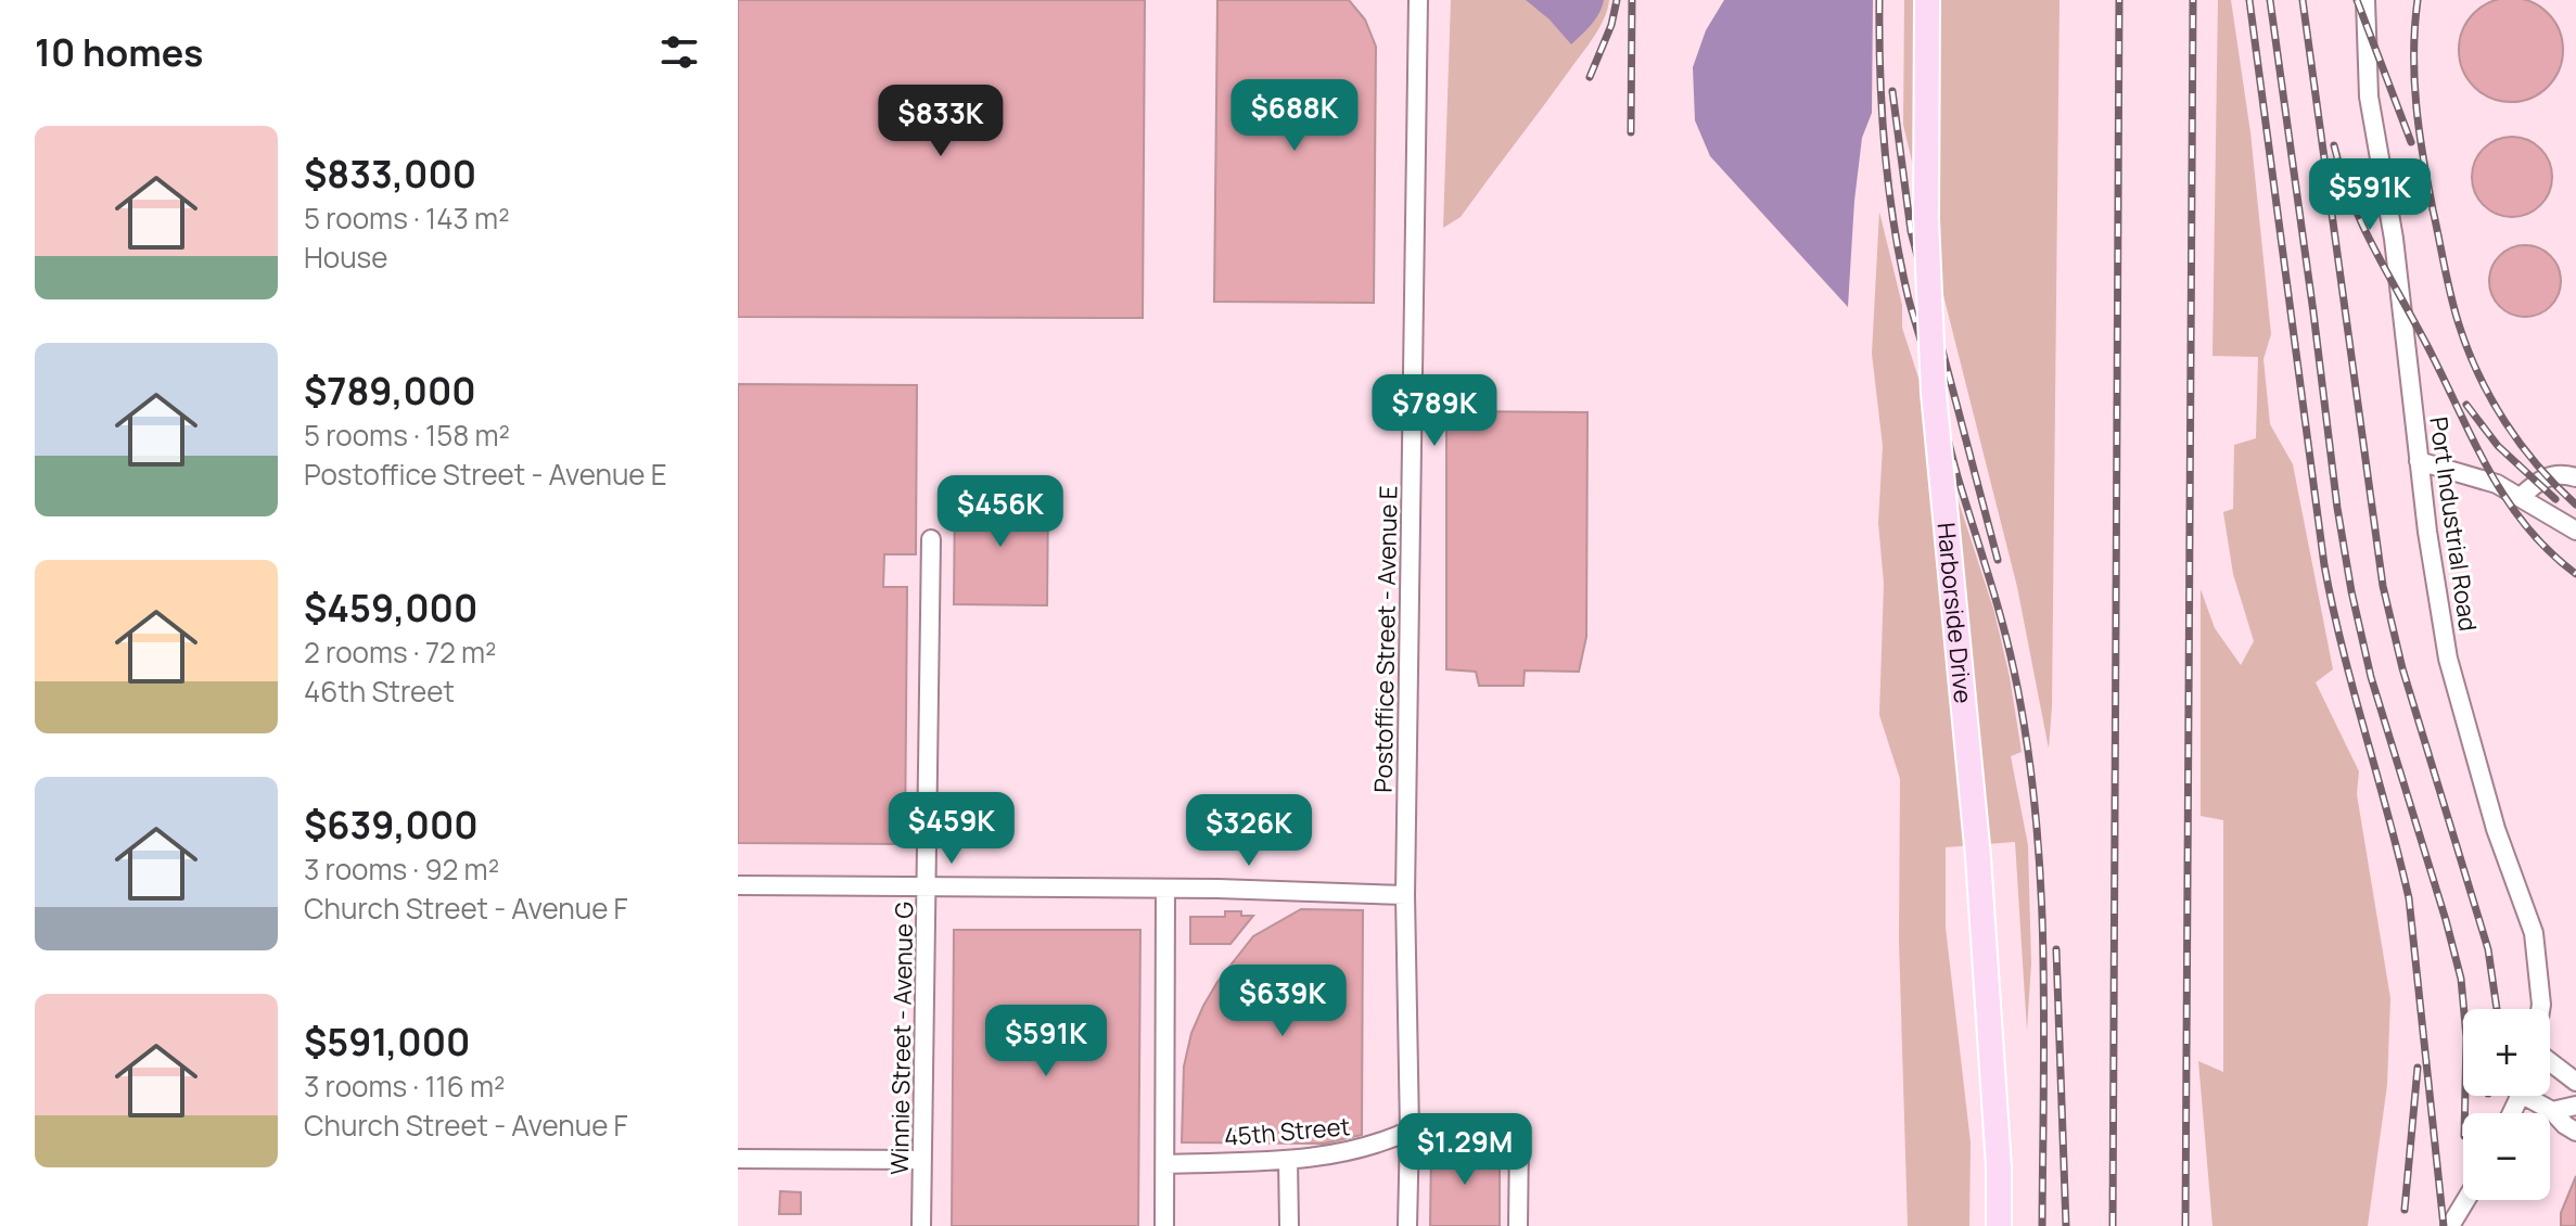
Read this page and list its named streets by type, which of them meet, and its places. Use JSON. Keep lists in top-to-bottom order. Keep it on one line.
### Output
{"streets":{"main road":["Harborside Drive"],"street":["Port Industrial Road","Postoffice Street - Avenue E","Winnie Street - Avenue G","45th Street"]},"crossings":[["Postoffice Street - Avenue E","45th Street"]],"page":{"heading":"10 homes","price":["$688K","$833K","$591K","$789K","$456K","$459K","$326K","$639K","$591K","$1.29M"],"list":[{"name":"$833,000","note":"5 rooms · 143 m² · House"},{"name":"$789,000","note":"5 rooms · 158 m² · Postoffice Street - Avenue E"},{"name":"$459,000","note":"2 rooms · 72 m² · 46th Street"},{"name":"$639,000","note":"3 rooms · 92 m² · Church Street - Avenue F"},{"name":"$591,000","note":"3 rooms · 116 m² · Church Street - Avenue F"}],"map_buttons":["+","−"]}}
